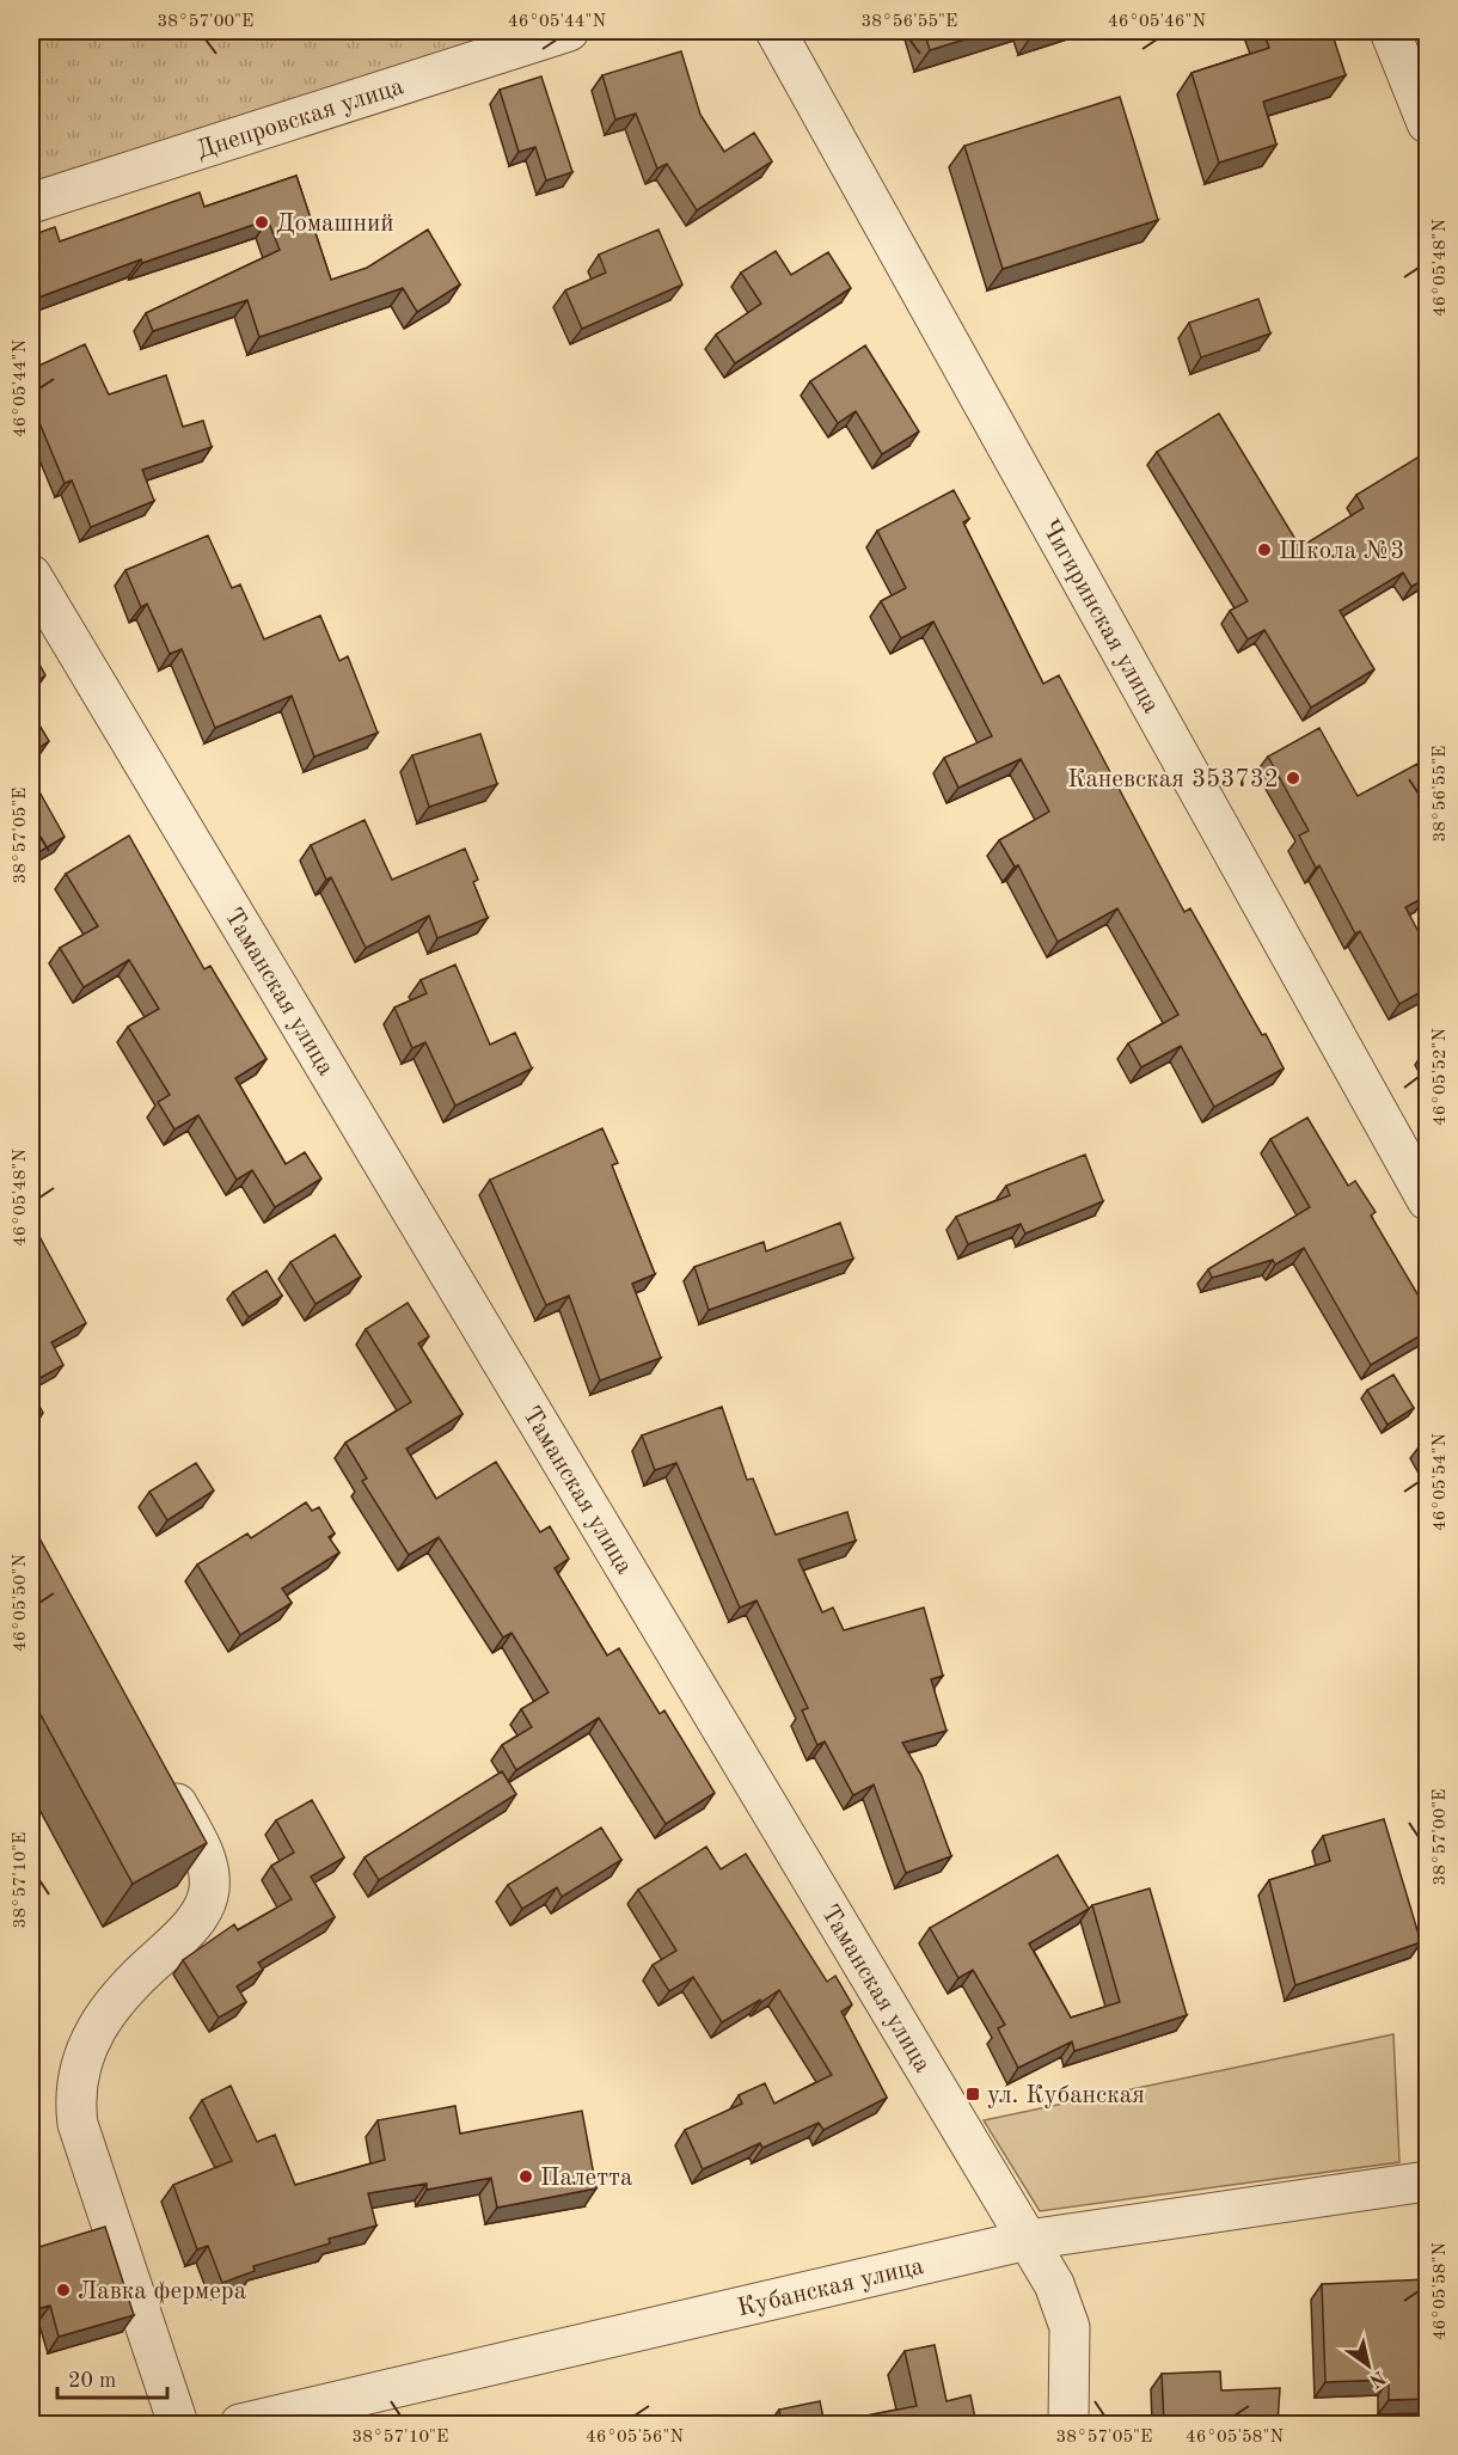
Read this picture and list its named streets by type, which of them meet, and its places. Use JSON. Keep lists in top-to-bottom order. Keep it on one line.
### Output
{"streets":{"street":["Днепровская улица","Чигиринская улица","Таманская улица","Кубанская улица"]},"crossings":[["Таманская улица","Кубанская улица"]],"places":{"other":["Домашний","Школа №3","Каневская 353732","Палетта","Лавка фермера"],"transit":["ул. Кубанская"]},"scale_bar":"20 m","north":"bottom right","coordinates":["38°57'00\"E","46°05'44\"N","38°56'55\"E","46°05'46\"N","46°05'48\"N","38°57'05\"E","46°05'52\"N","46°05'54\"N","46°05'50\"N","38°57'10\"E","46°05'58\"N","46°05'56\"N"]}
